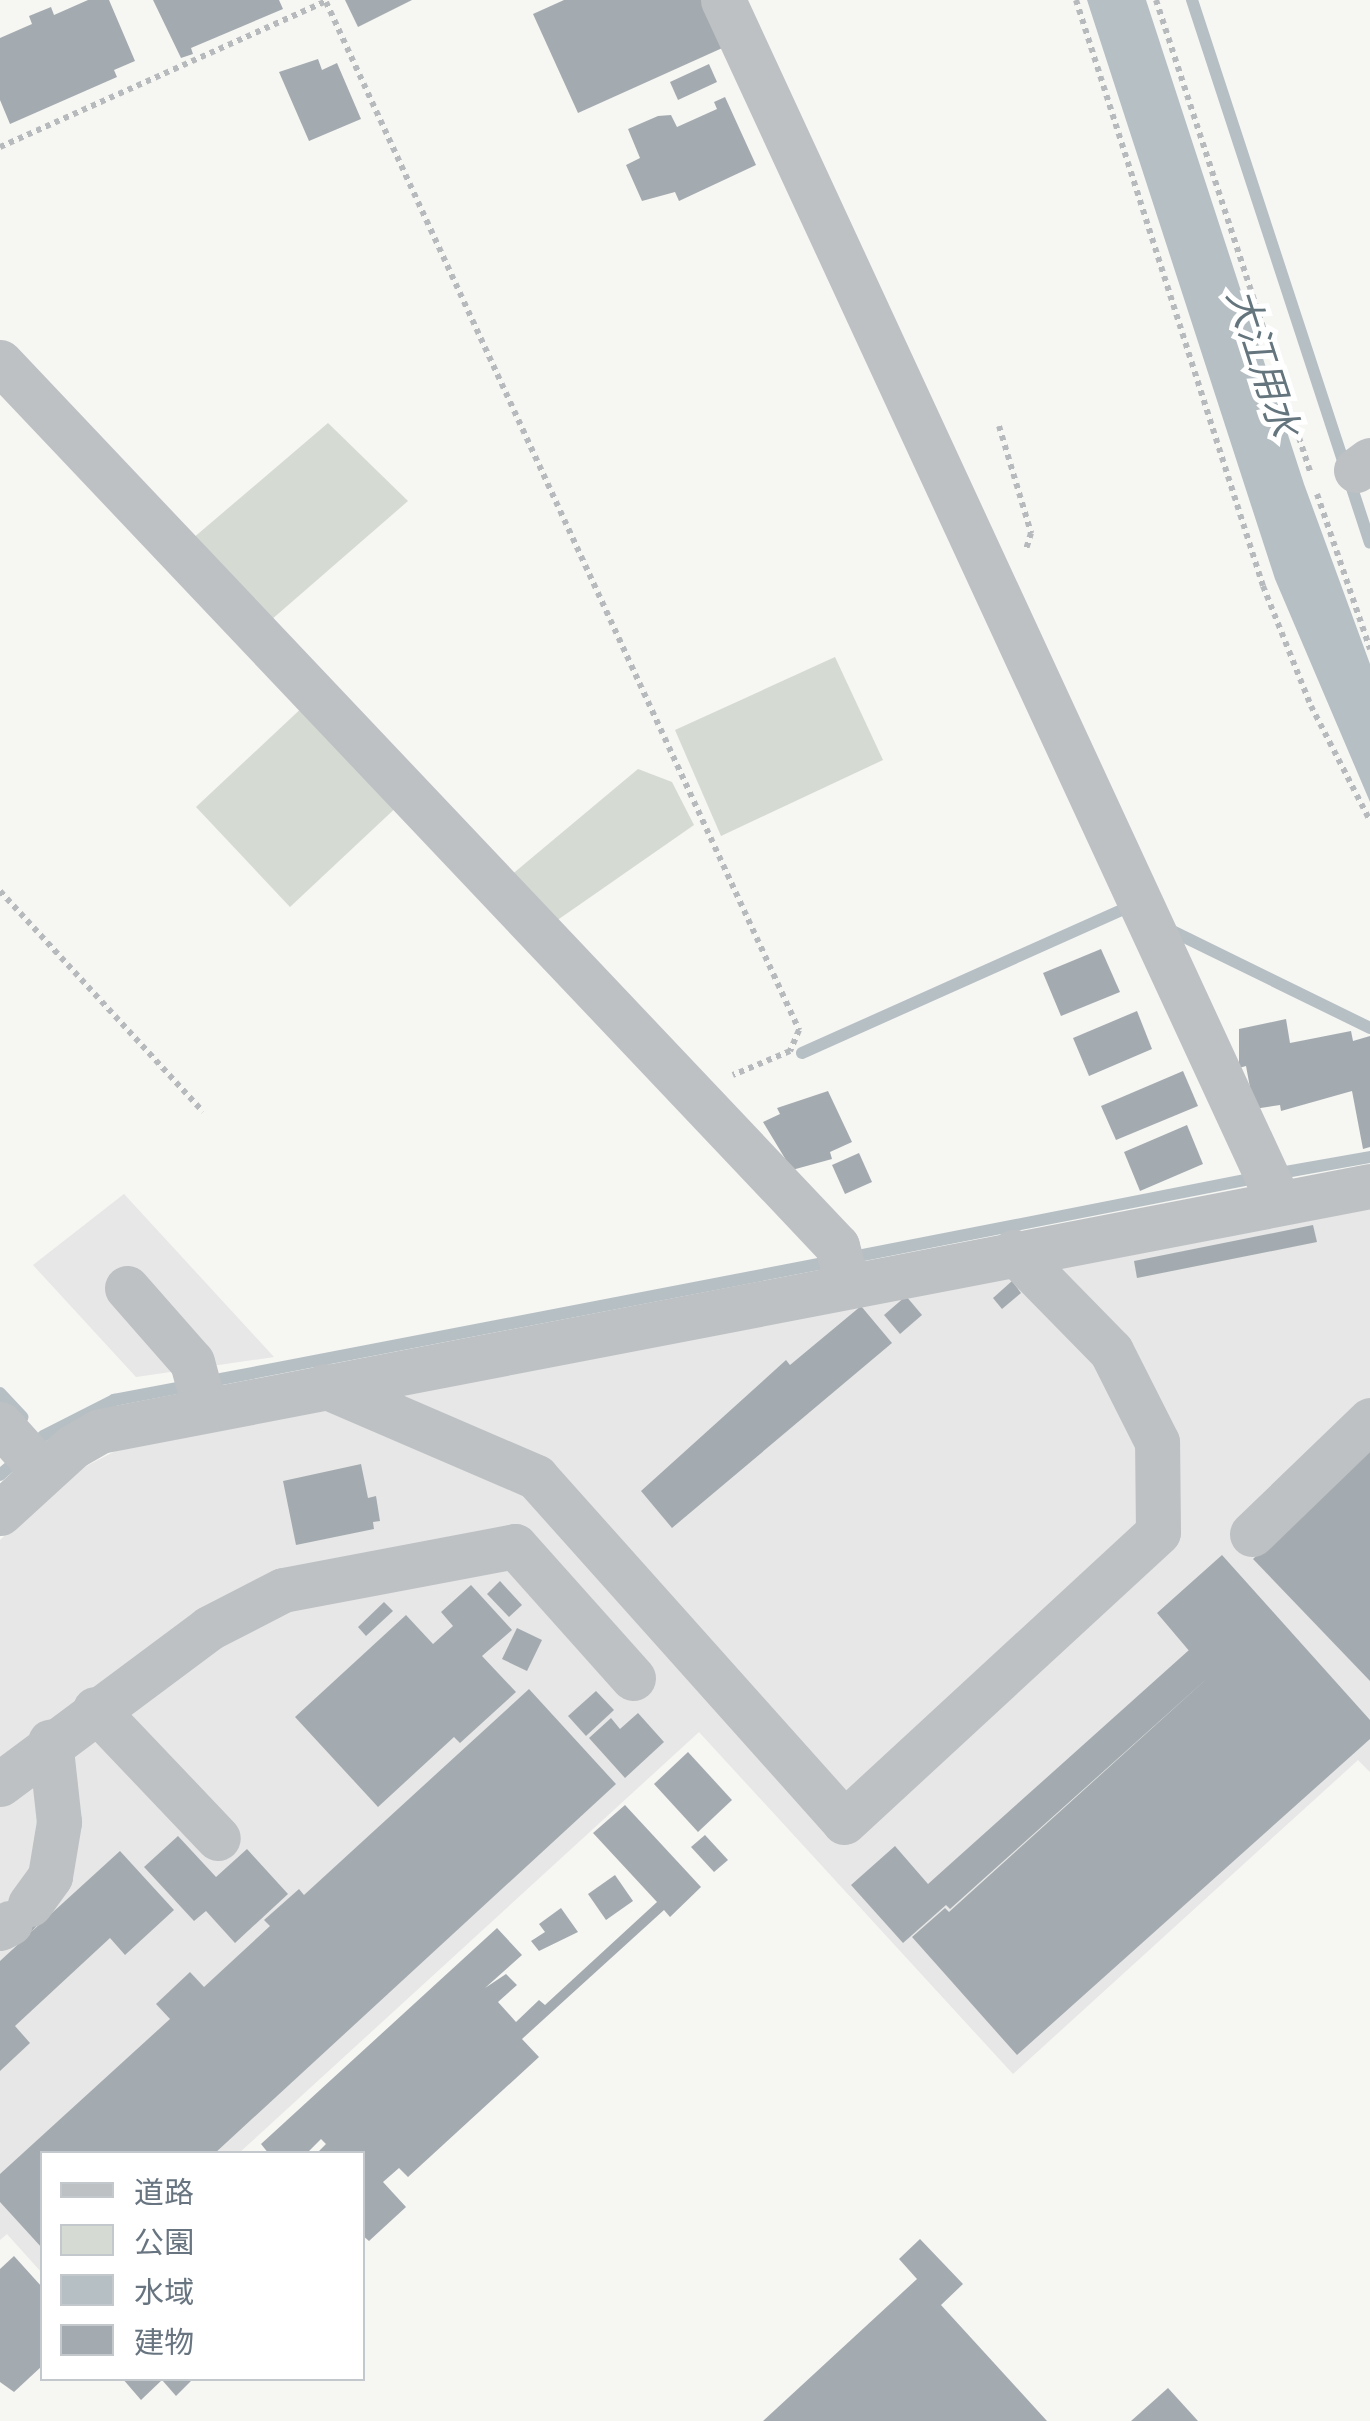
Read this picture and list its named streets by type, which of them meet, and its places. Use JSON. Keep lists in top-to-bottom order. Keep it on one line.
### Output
{"water":["大江用水"],"legend":["道路","公園","水域","建物"]}
